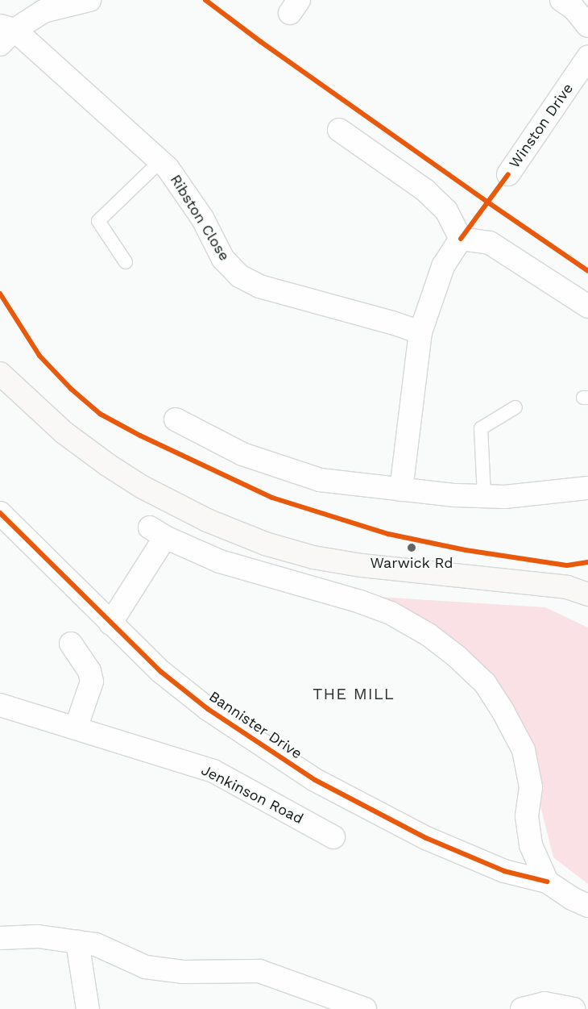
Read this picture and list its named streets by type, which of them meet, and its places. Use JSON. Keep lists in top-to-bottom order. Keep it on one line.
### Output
{"streets":{"street":["Winston Drive","Ribston Close","Bannister Drive","Jenkinson Road"]},"districts":["THE MILL"],"places":["Warwick Rd"]}
